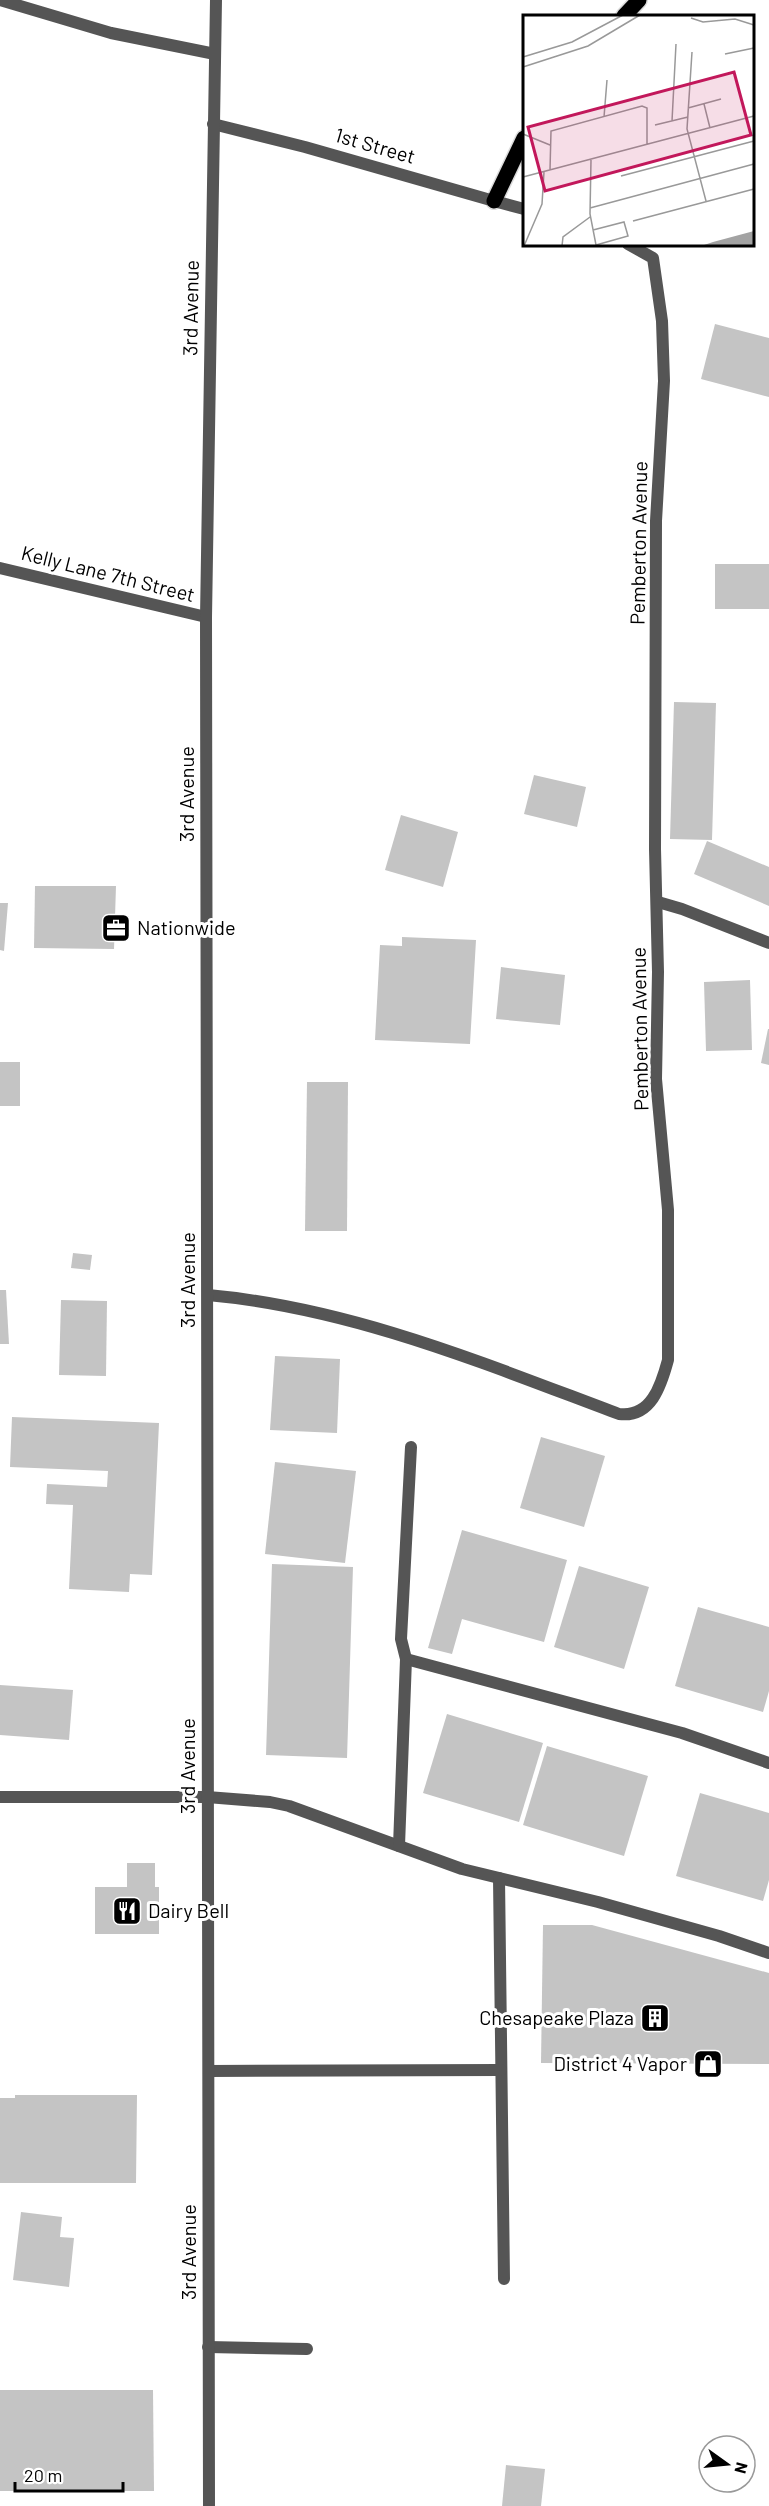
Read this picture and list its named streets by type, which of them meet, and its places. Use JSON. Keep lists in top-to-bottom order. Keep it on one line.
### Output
{"streets":{"street":["1st Street","3rd Avenue","Pemberton Avenue","Kelly Lane 7th Street"]},"crossings":[["1st Street","3rd Avenue"],["3rd Avenue","Pemberton Avenue"],["3rd Avenue","Kelly Lane 7th Street"]],"places":{"office":["Nationwide"],"restaurant":["Dairy Bell"],"building":["Chesapeake Plaza"],"shop":["District 4 Vapor"]},"scale_bar":"20 m","north":"right"}
